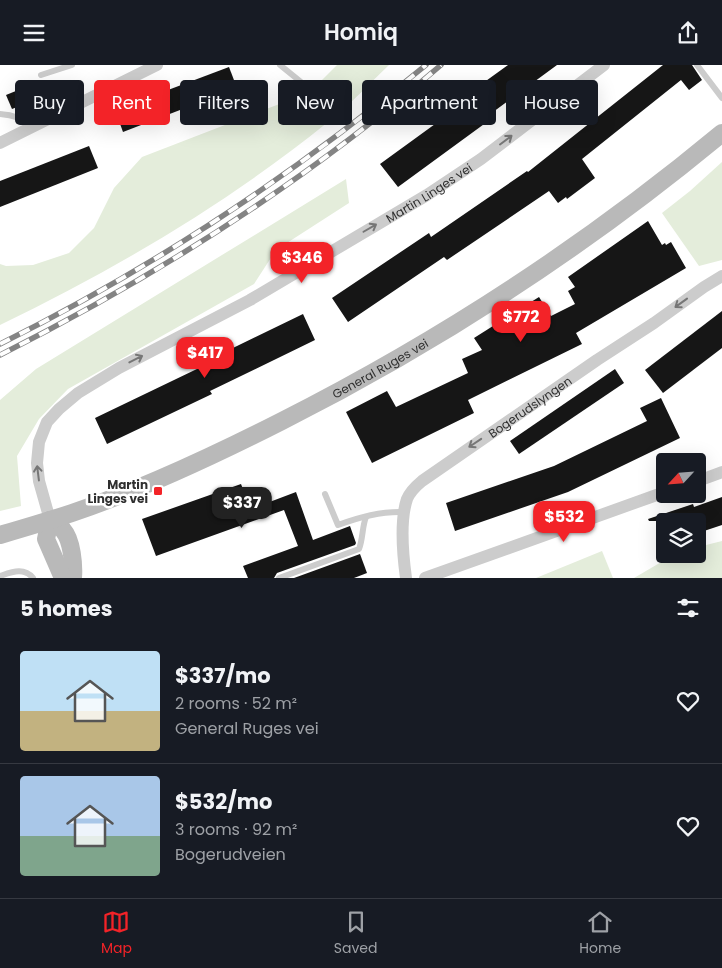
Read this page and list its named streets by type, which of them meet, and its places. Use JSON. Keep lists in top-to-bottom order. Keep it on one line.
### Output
{"streets":{"main road":["General Ruges vei"],"street":["Martin Linges vei","Bogerudslyngen"]},"crossings":[["Martin Linges vei","General Ruges vei"]],"one_way":["Martin Linges vei","Bogerudslyngen"],"places":{"transit":["Martin Linges vei"]},"north":"bottom left","page":{"header":"Homiq","chip":["Buy","Rent","Filters","New","Apartment","House"],"price":["$346","$772","$417","$337","$532"],"heading":"5 homes","list":[{"name":"$337/mo","note":"2 rooms · 52 m² · General Ruges vei"},{"name":"$532/mo","note":"3 rooms · 92 m² · Bogerudveien"}],"tabs":["Map","Saved","Home"]}}
